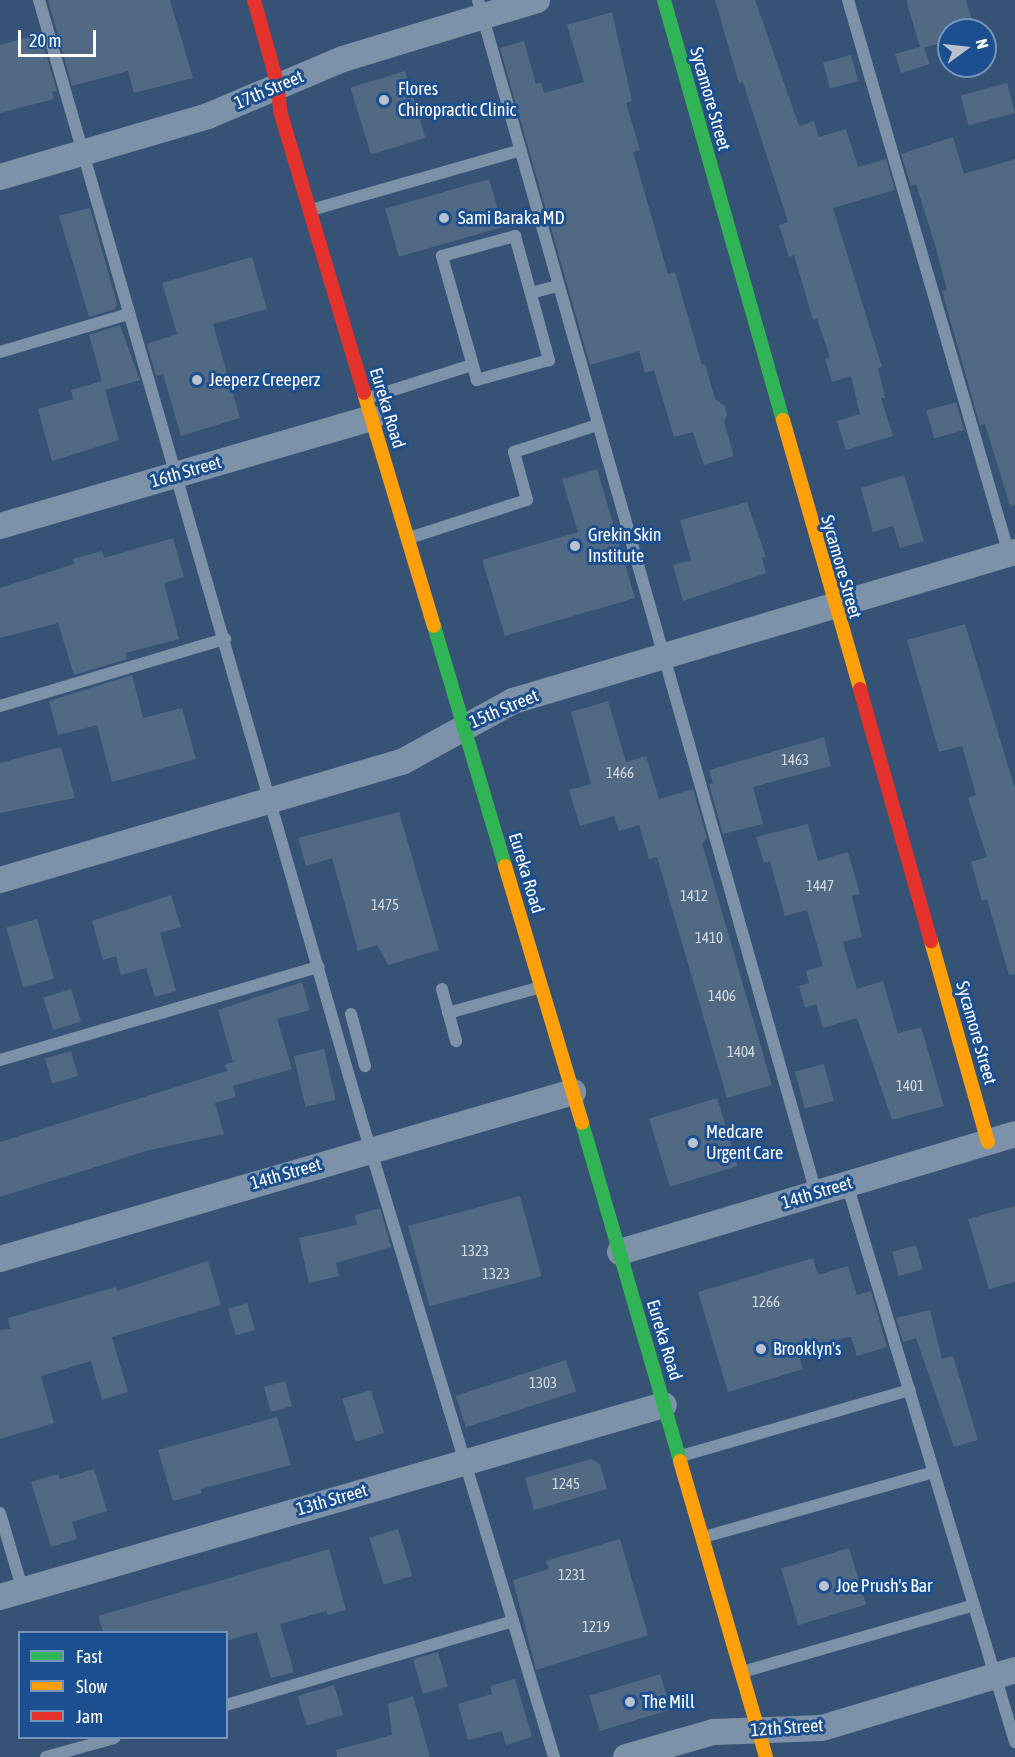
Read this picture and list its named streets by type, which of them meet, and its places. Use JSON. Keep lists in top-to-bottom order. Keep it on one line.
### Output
{"streets":{"main road":["Sycamore Street","Eureka Road"],"street":["17th Street","16th Street","15th Street","14th Street","13th Street","12th Street"]},"crossings":[["17th Street","Eureka Road"],["Sycamore Street","15th Street"],["Sycamore Street","14th Street"],["Eureka Road","16th Street"],["Eureka Road","15th Street"],["Eureka Road","14th Street"],["Eureka Road","13th Street"],["Eureka Road","12th Street"]],"places":["Flores Chiropractic Clinic","Sami Baraka MD","Jeeperz Creeperz","Grekin Skin Institute","Medcare Urgent Care","Brooklyn's","Joe Prush's Bar","The Mill"],"house_numbers":["1463","1466","1447","1412","1475","1410","1406","1404","1401","1323","1323","1266","1303","1245","1231","1219"],"legend":["Fast","Slow","Jam"],"scale_bar":"20 m","north":"right"}
